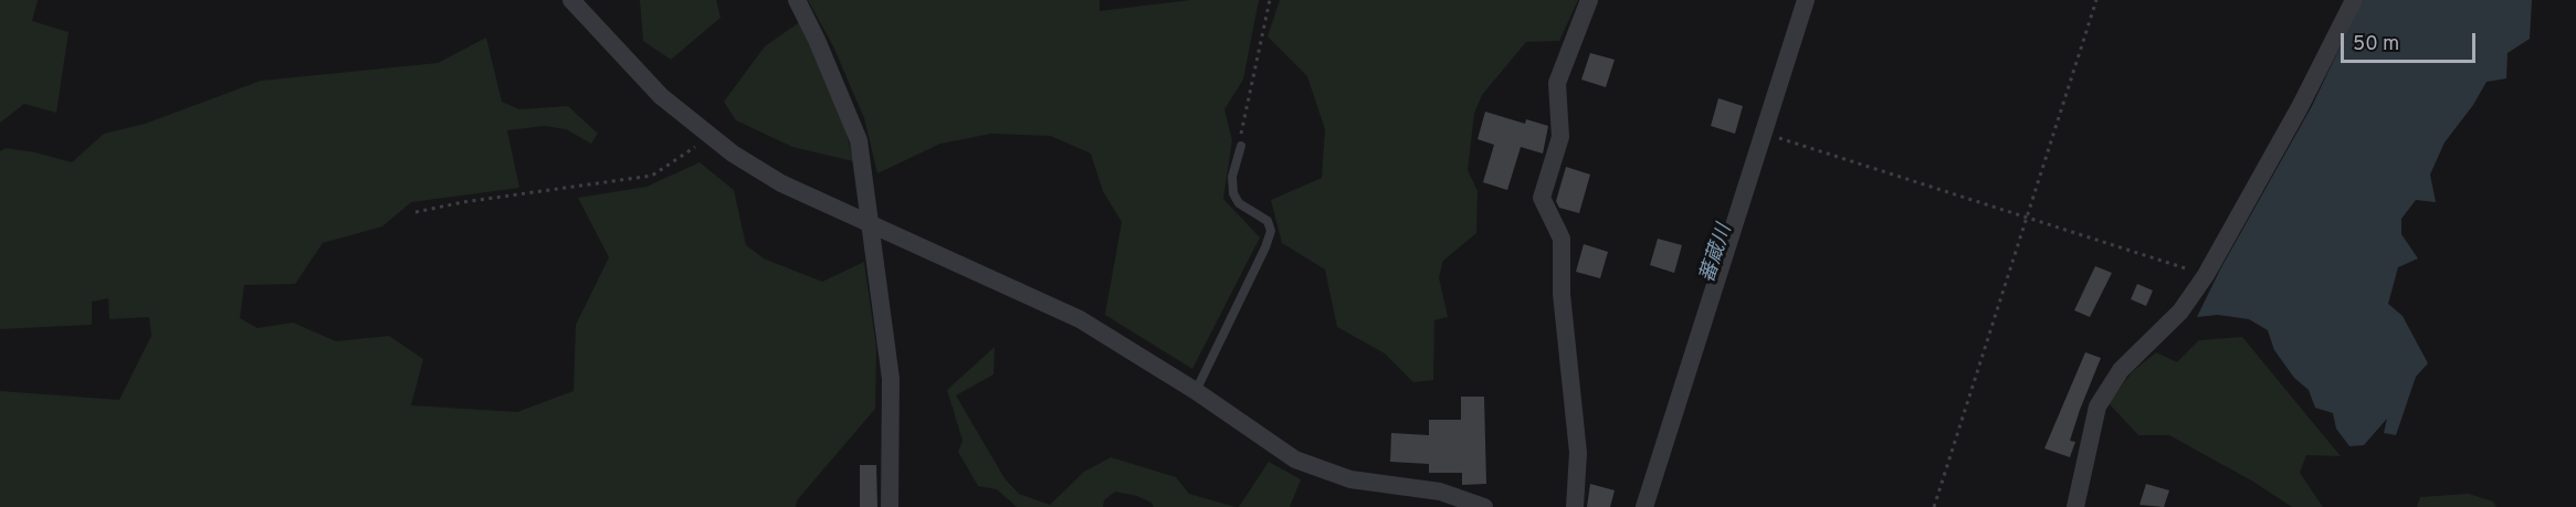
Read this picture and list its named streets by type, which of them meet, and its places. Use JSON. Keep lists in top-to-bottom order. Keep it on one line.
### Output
{"water":["蕃蔵川"],"scale_bar":"50 m"}
